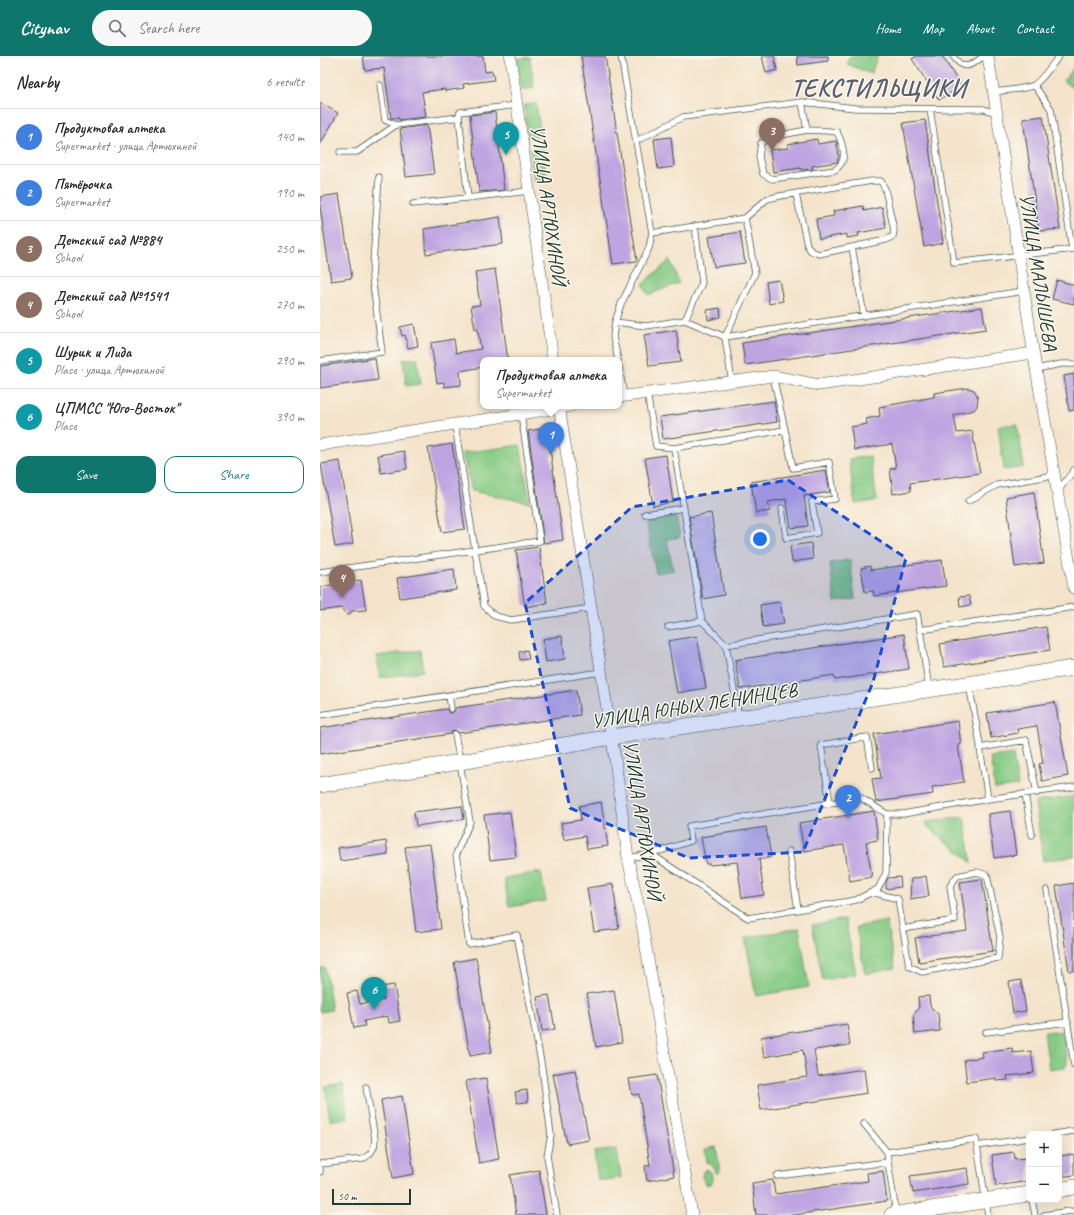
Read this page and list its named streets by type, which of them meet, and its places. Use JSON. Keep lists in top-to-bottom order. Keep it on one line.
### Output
{"streets":{"main road":["УЛИЦА ЮНЫХ ЛЕНИНЦЕВ"],"street":["УЛИЦА АРТЮХИНОЙ","УЛИЦА МАЛЫШЕВА"]},"crossings":[["УЛИЦА АРТЮХИНОЙ","УЛИЦА ЮНЫХ ЛЕНИНЦЕВ"]],"districts":["ТЕКСТИЛЬЩИКИ"],"scale_bar":"50 m","page":{"header":"Citynav","search":"Search here","nav":["Home","Map","About","Contact"],"heading":["Nearby","6 results"],"list":[{"mark":"1","name":"Продуктовая аптека","note":"Supermarket · улица Артюхиной","value":"140 m"},{"mark":"2","name":"Пятёрочка","note":"Supermarket","value":"190 m"},{"mark":"3","name":"Детский сад №884","note":"School","value":"250 m"},{"mark":"4","name":"Детский сад №1541","note":"School","value":"270 m"},{"mark":"5","name":"Шурик и Лида","note":"Place · улица Артюхиной","value":"290 m"},{"mark":"6","name":"ЦПМСС \"Юго-Восток\"","note":"Place","value":"390 m"}],"pins":["3","5","1","4","2","6"],"popup":["Продуктовая аптека","Supermarket"],"buttons":["Save","Share"],"map_buttons":["+","−"],"scale":"50 m"}}
